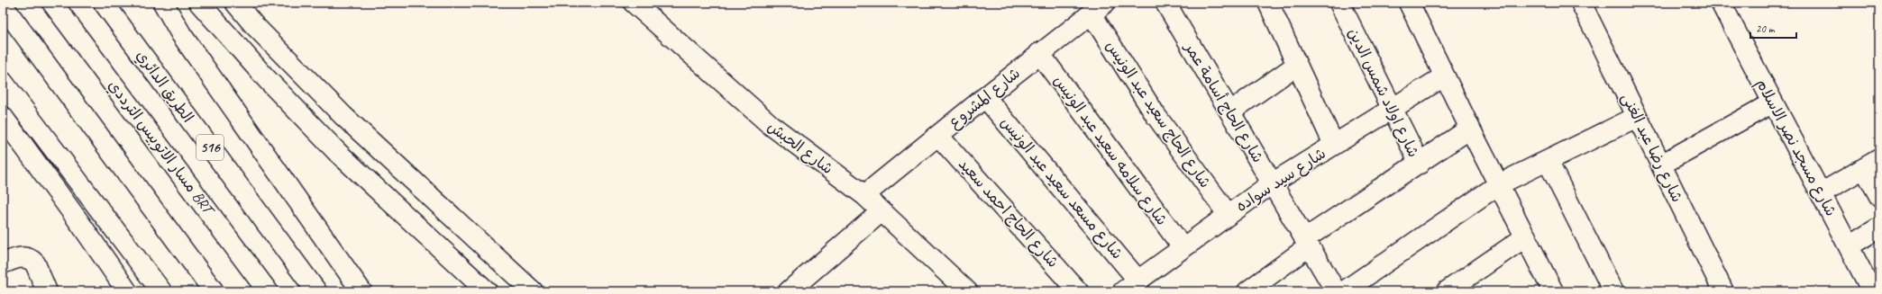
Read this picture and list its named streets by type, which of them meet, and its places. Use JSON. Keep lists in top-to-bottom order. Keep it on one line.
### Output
{"streets":{"main road":["الطريق الدائري","شارع اولاد شمس الدين","شارع المشروع","شارع الحاج أسامة عمر","شارع الحاج سعيد عبد الونيس","مسار الاتوبيس الترددي BRT","516","شارع الحبش","شارع رضا عبد الغنى","شارع مسجد نصر الاسلام","شارع سلامه سعيد عبد الونيس","شارع سيد سواده","شارع مسعد سعيد عبد الونيس","شارع الحاج احمد سعيد"]},"crossings":[["شارع اولاد شمس الدين","شارع سيد سواده"],["شارع المشروع","شارع الحاج سعيد عبد الونيس"],["شارع المشروع","شارع الحبش"],["شارع المشروع","شارع سلامه سعيد عبد الونيس"],["شارع المشروع","شارع مسعد سعيد عبد الونيس"],["شارع المشروع","شارع الحاج احمد سعيد"],["شارع الحاج أسامة عمر","شارع سيد سواده"],["شارع الحاج سعيد عبد الونيس","شارع سيد سواده"],["شارع سلامه سعيد عبد الونيس","شارع سيد سواده"],["شارع سيد سواده","شارع مسعد سعيد عبد الونيس"]],"scale_bar":"20 m"}
